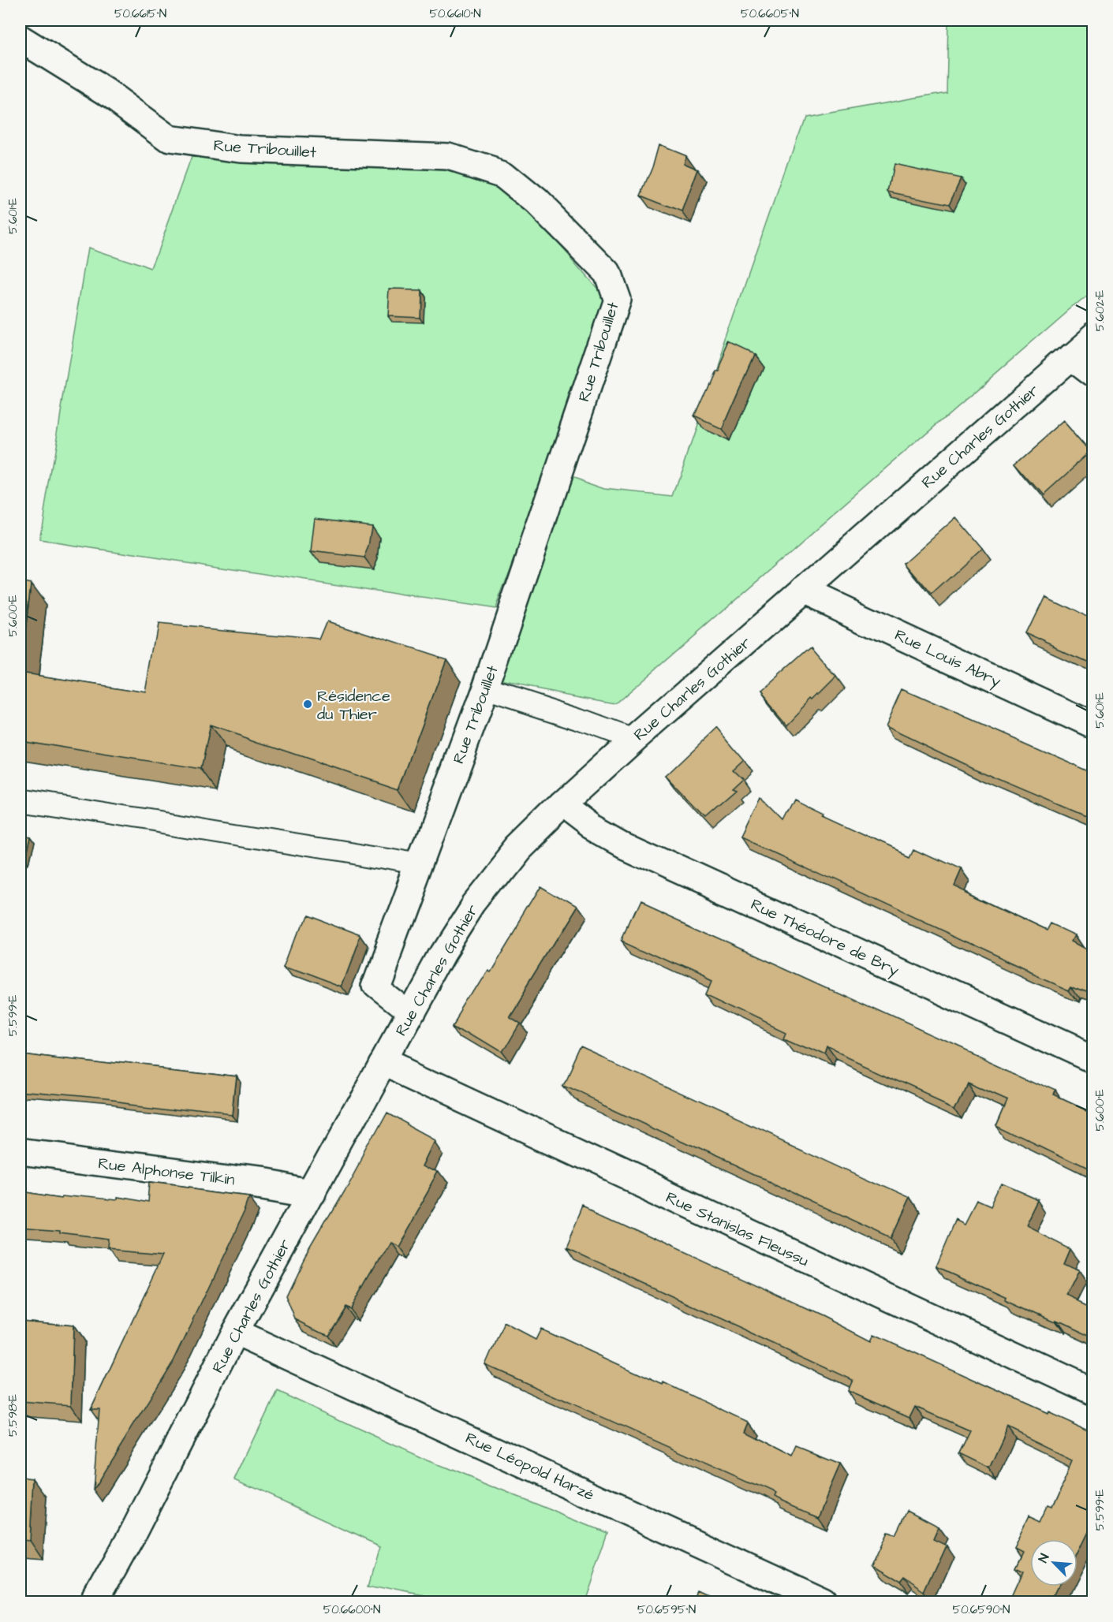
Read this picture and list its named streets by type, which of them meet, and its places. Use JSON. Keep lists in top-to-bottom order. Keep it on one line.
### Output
{"streets":{"street":["Rue Tribouillet","Rue Charles Gothier","Rue Louis Abry","Rue Théodore de Bry","Rue Alphonse Tilkin","Rue Stanislas Fleussu","Rue Léopold Harzé"]},"crossings":[["Rue Tribouillet","Rue Charles Gothier"],["Rue Charles Gothier","Rue Louis Abry"],["Rue Charles Gothier","Rue Théodore de Bry"],["Rue Charles Gothier","Rue Alphonse Tilkin"],["Rue Charles Gothier","Rue Stanislas Fleussu"],["Rue Charles Gothier","Rue Léopold Harzé"]],"places":["Résidence du Thier"],"north":"top left","coordinates":["50.6615°N","50.6610°N","50.6605°N","5.601°E","5.602°E","5.600°E","5.599°E","5.598°E","50.6600°N","50.6595°N","50.6590°N"]}
